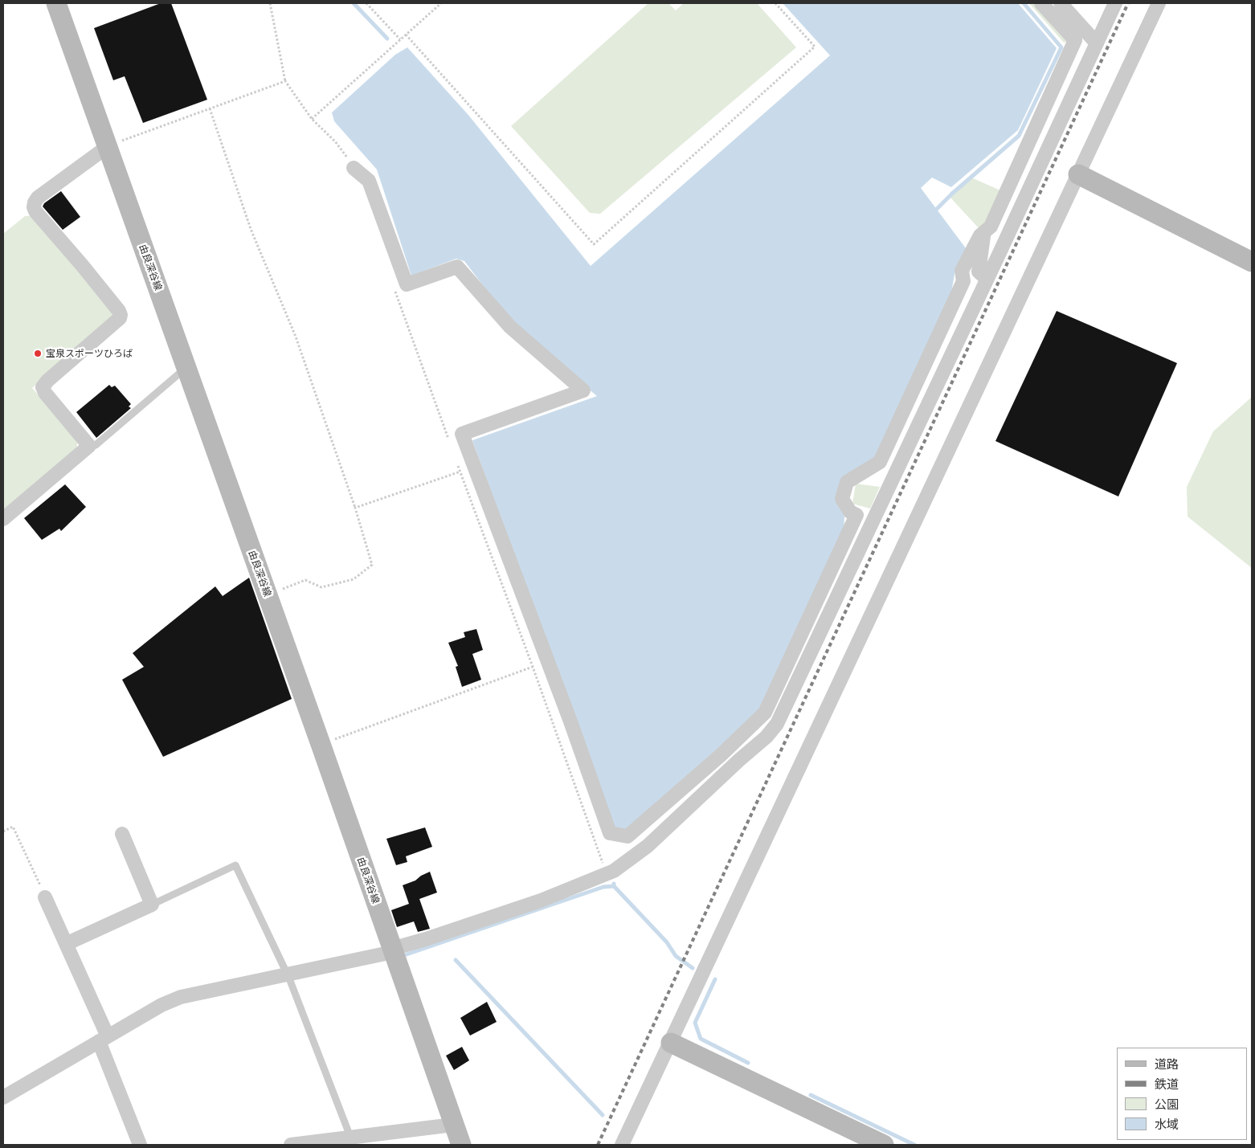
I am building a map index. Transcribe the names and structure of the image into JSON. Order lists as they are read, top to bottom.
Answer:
{
  "streets": {
    "main road": ["由良深谷線"]
  },
  "places": ["宝泉スポーツひろば"],
  "legend": [
    "道路",
    "鉄道",
    "公園",
    "水域"
  ]
}
